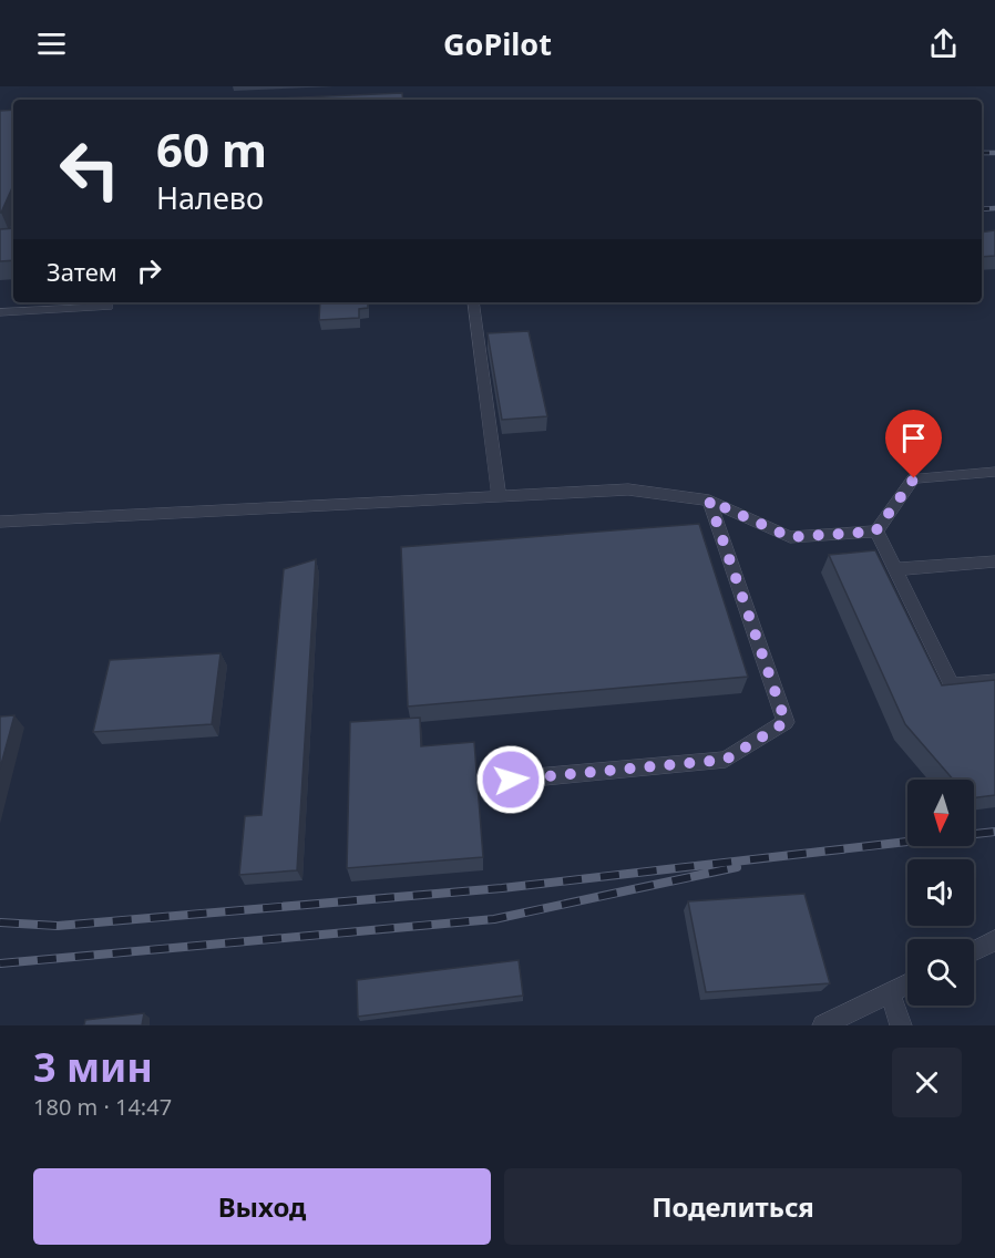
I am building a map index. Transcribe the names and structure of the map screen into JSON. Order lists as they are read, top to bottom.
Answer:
{
  "north": "bottom",
  "page": {
    "header": "GoPilot",
    "turn": ["60 m", "Налево"],
    "then": "Затем",
    "heading": ["3 мин", "180 m · 14:47"],
    "buttons": ["Выход", "Поделиться"]
  }
}
